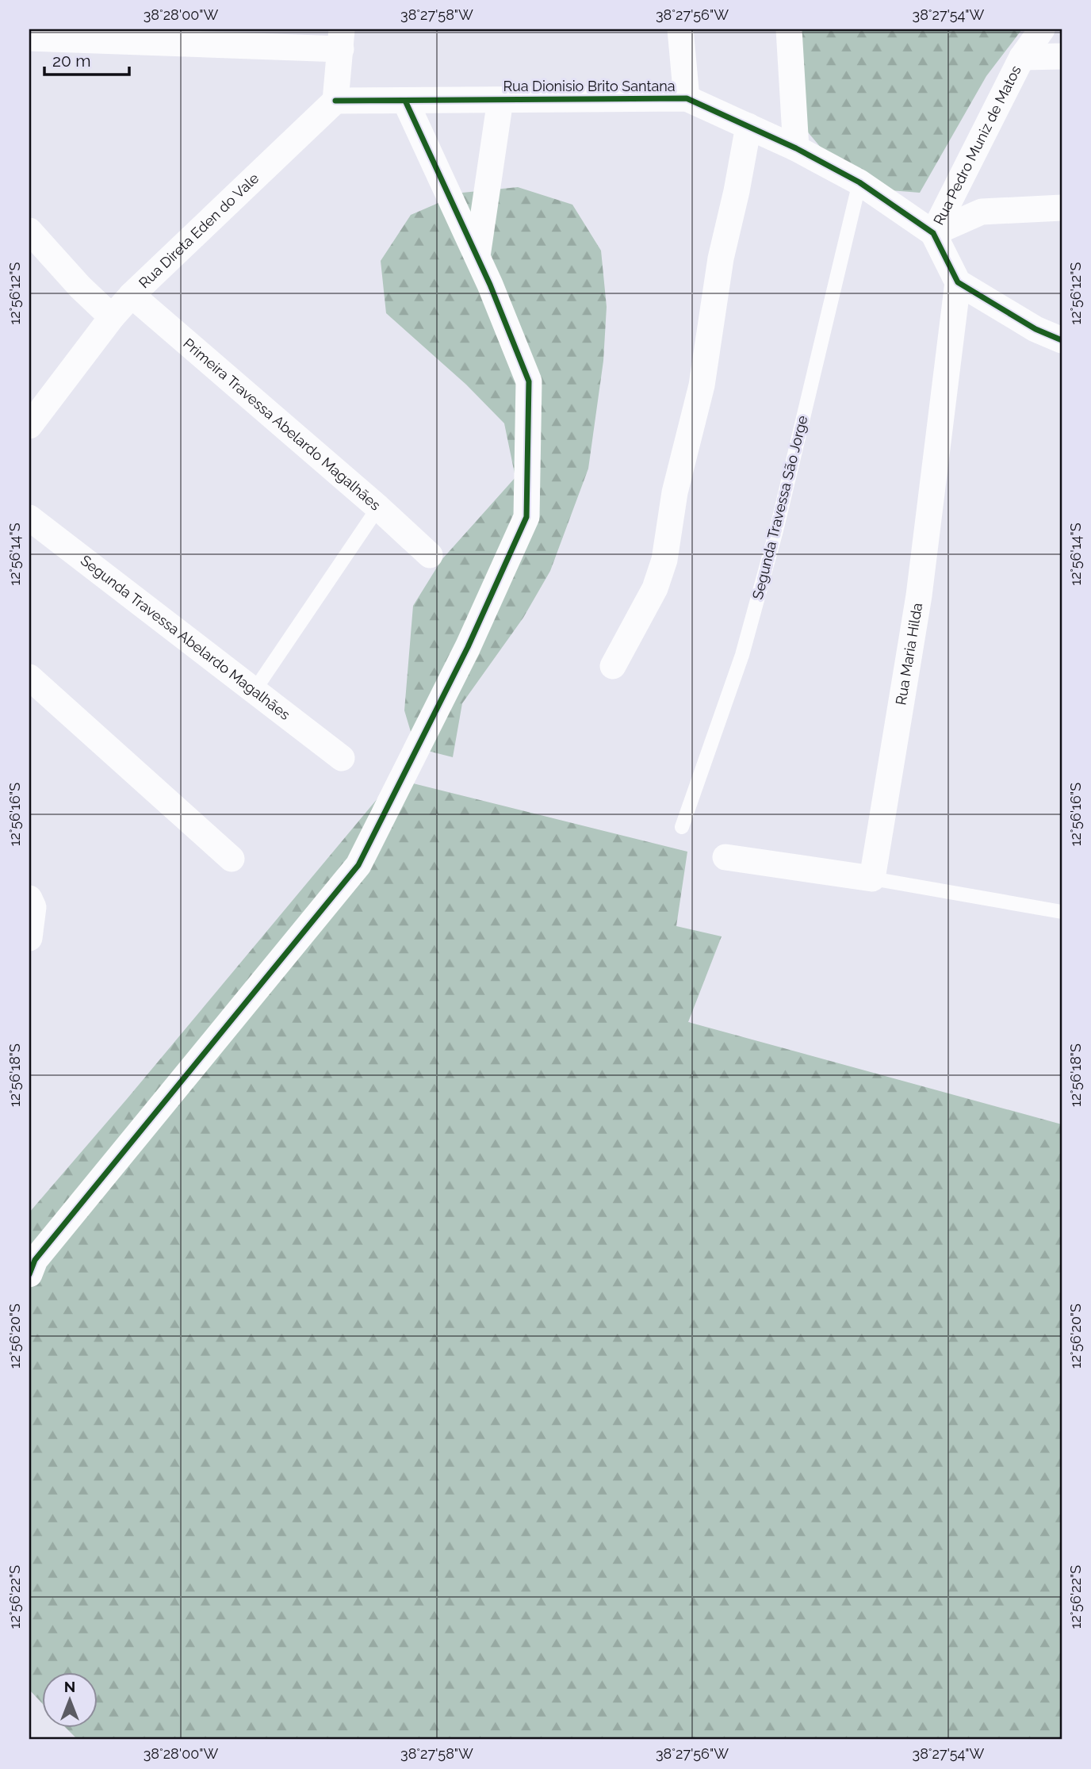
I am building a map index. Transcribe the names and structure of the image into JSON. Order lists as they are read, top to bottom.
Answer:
{
  "streets": {
    "street": [
      "Rua Dionisio Brito Santana",
      "Rua Pedro Muniz de Matos",
      "Rua Direta Eden do Vale",
      "Primeira Travessa Abelardo Magalhães",
      "Segunda Travessa Abelardo Magalhães",
      "Rua Maria Hilda"
    ],
    "lane": ["Segunda Travessa São Jorge"]
  },
  "crossings": [
    ["Rua Dionisio Brito Santana", "Rua Pedro Muniz de Matos"],
    ["Rua Dionisio Brito Santana", "Rua Direta Eden do Vale"],
    ["Rua Dionisio Brito Santana", "Segunda Travessa São Jorge"],
    ["Rua Dionisio Brito Santana", "Rua Maria Hilda"],
    ["Rua Direta Eden do Vale", "Primeira Travessa Abelardo Magalhães"]
  ],
  "scale_bar": "20 m",
  "north": "top",
  "coordinates": [
    "38°28'00\"W",
    "38°27'58\"W",
    "38°27'56\"W",
    "38°27'54\"W",
    "12°56'12\"S",
    "12°56'14\"S",
    "12°56'16\"S",
    "12°56'18\"S",
    "12°56'20\"S",
    "12°56'22\"S"
  ]
}
